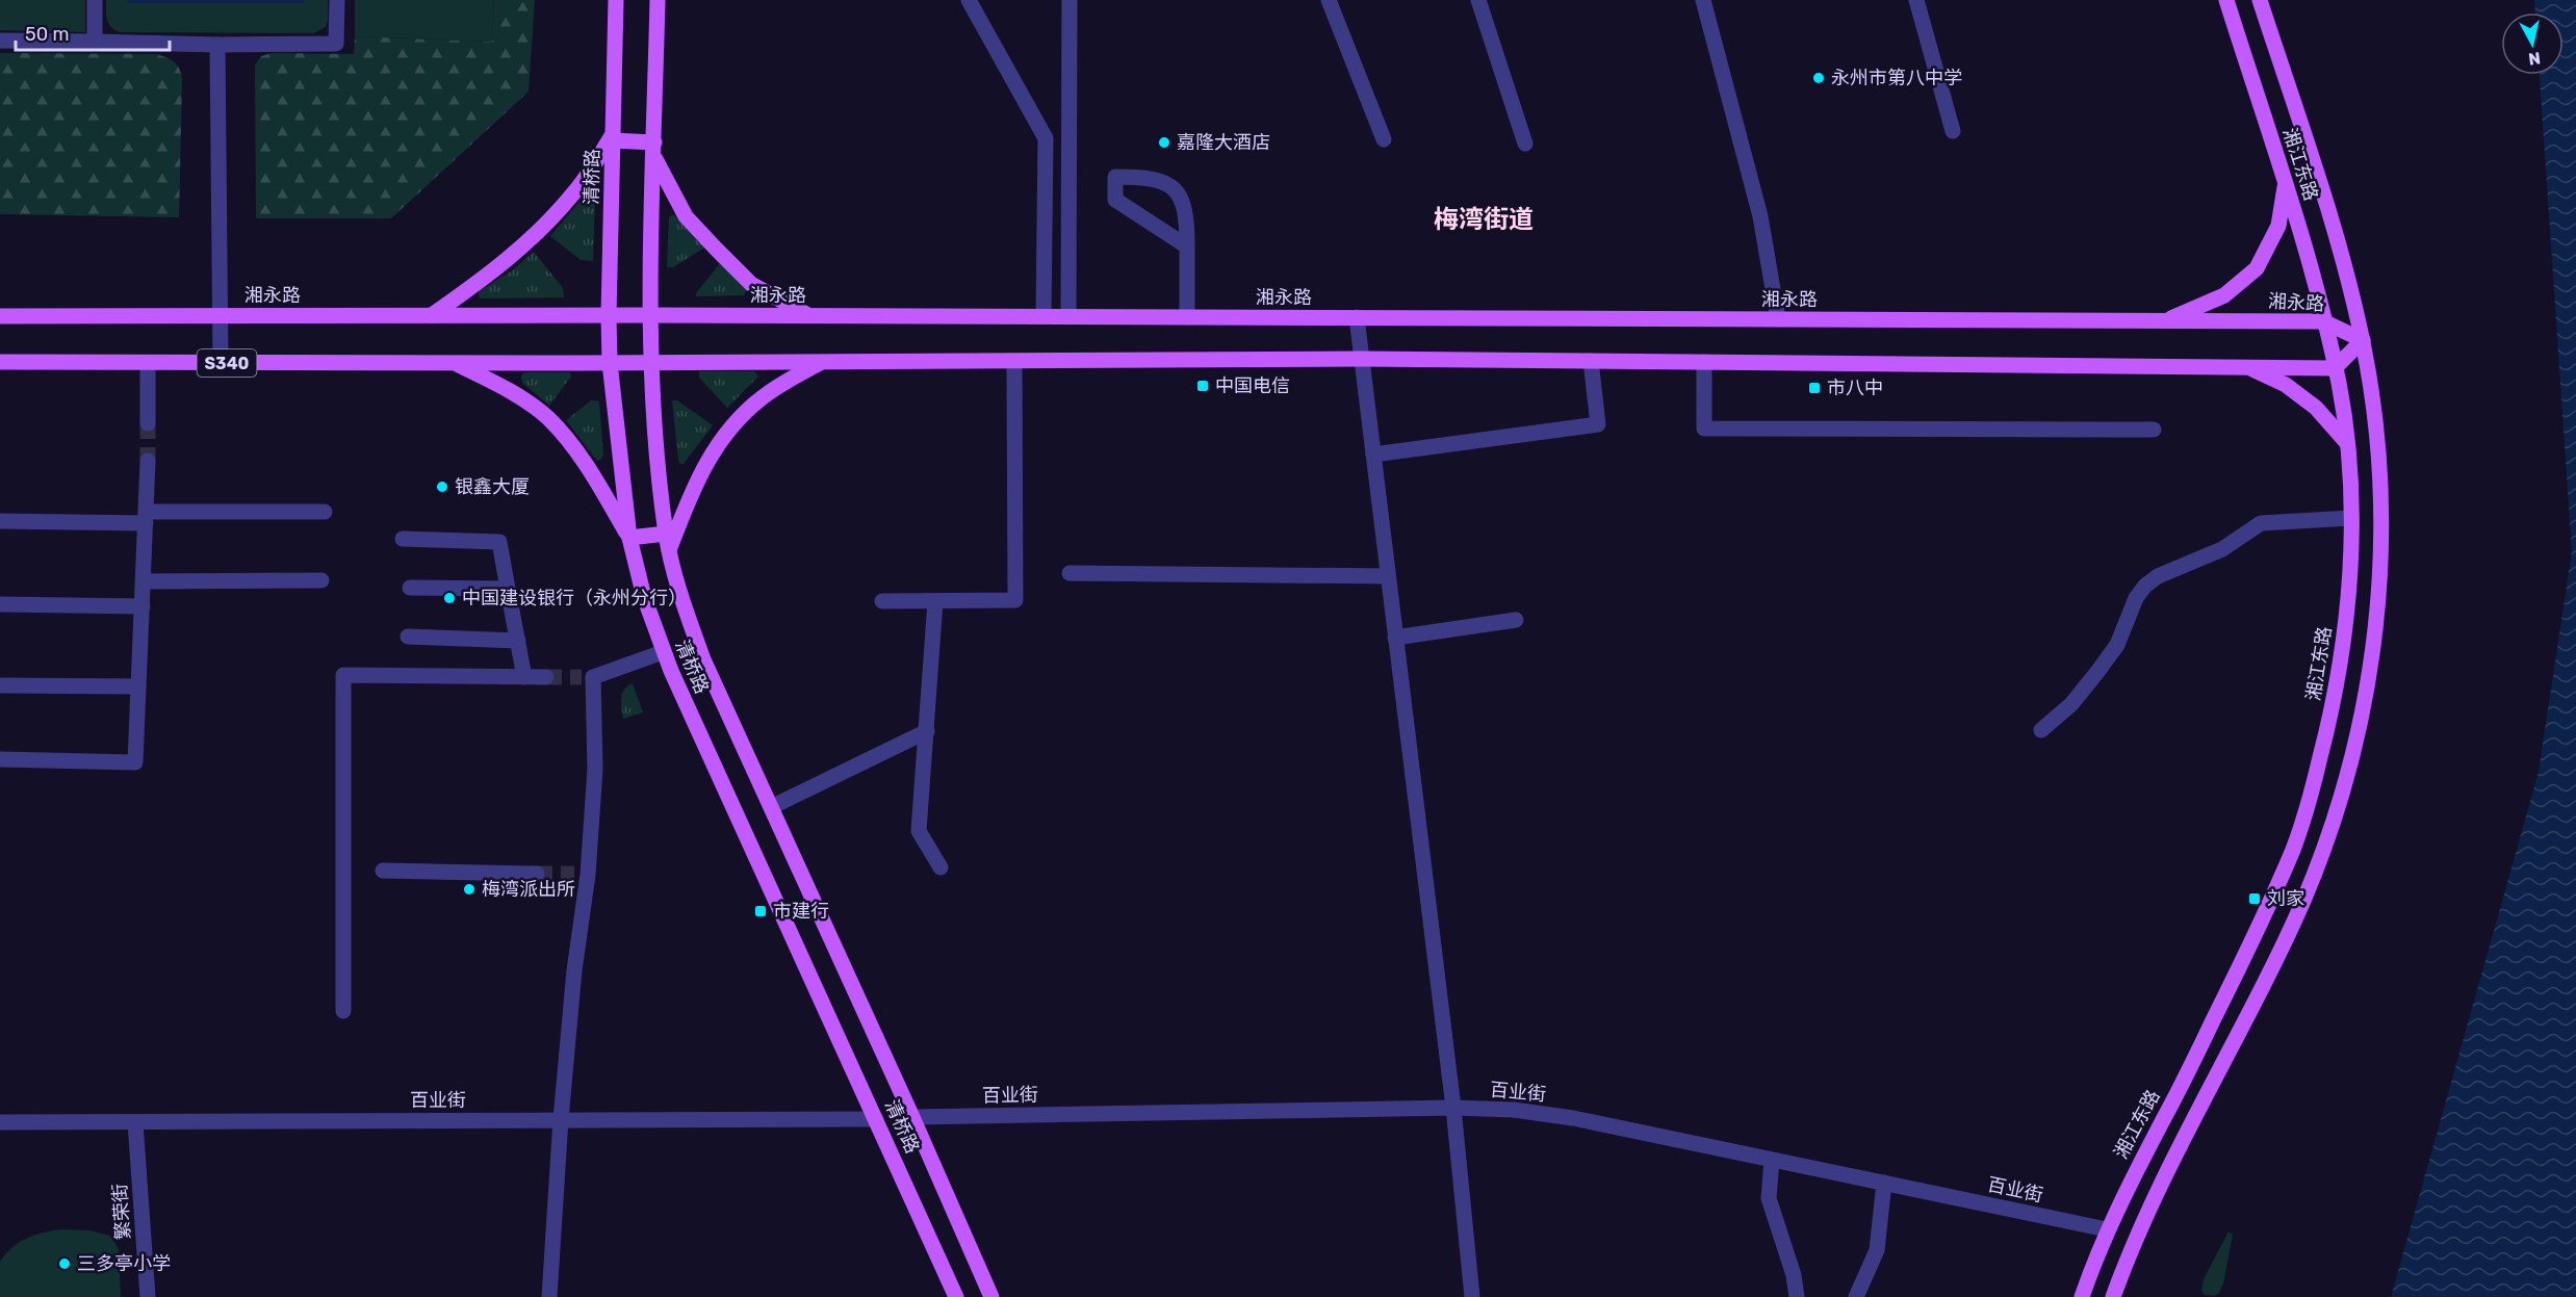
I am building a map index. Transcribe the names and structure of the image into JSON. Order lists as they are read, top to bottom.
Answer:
{
  "streets": {
    "main road": [
      "湘江东路",
      "清桥路",
      "湘永路",
      "S340"
    ],
    "street": ["百业街", "繁荣街"]
  },
  "crossings": [
    ["湘江东路", "湘永路"],
    ["湘江东路", "百业街"],
    ["清桥路", "湘永路"],
    ["清桥路", "S340"],
    ["清桥路", "百业街"],
    ["百业街", "繁荣街"]
  ],
  "districts": ["梅湾街道"],
  "places": {
    "other": [
      "永州市第八中学",
      "嘉隆大酒店",
      "银鑫大厦",
      "中国建设银行（永州分行）",
      "梅湾派出所",
      "三多亭小学"
    ],
    "transit": [
      "中国电信",
      "市八中",
      "刘家",
      "市建行"
    ]
  },
  "scale_bar": "50 m",
  "north": "bottom"
}
